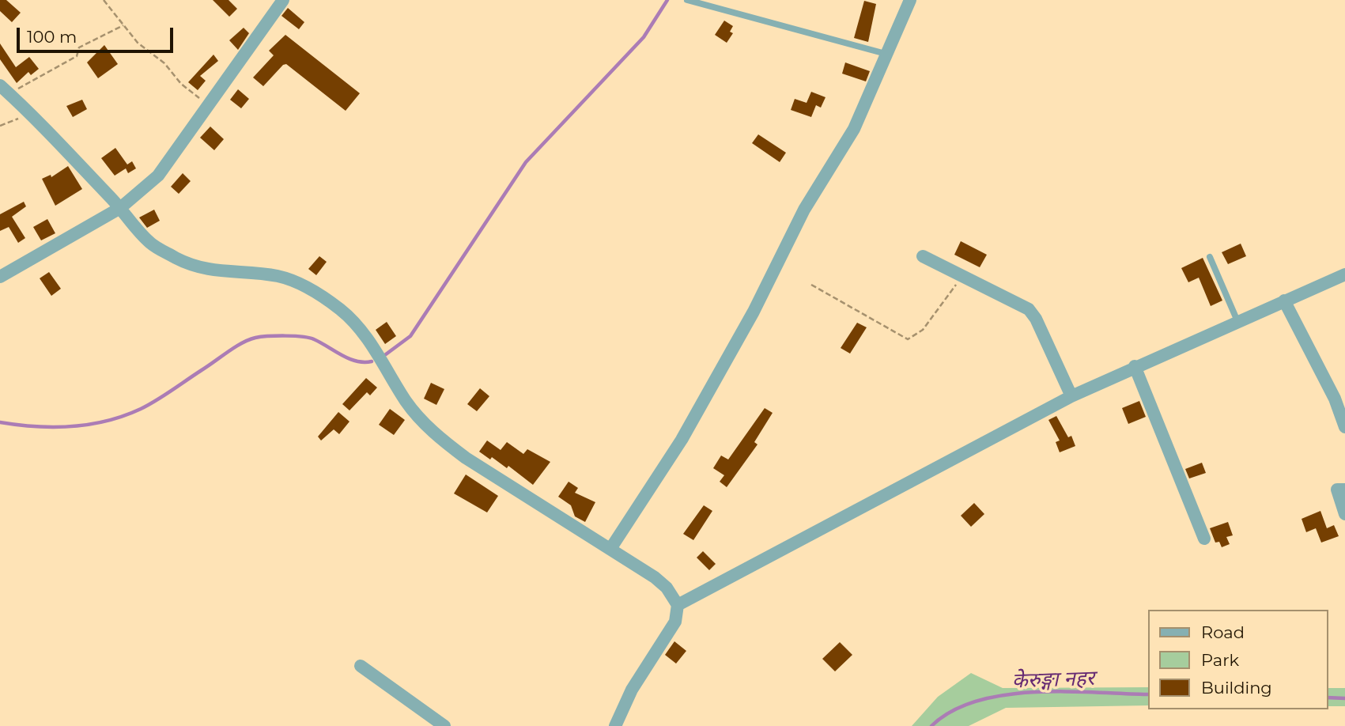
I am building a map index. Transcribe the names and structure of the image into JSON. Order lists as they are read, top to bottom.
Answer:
{
  "water": ["केेरुङ्गा नहर"],
  "legend": ["Road", "Park", "Building"],
  "scale_bar": "100 m"
}
